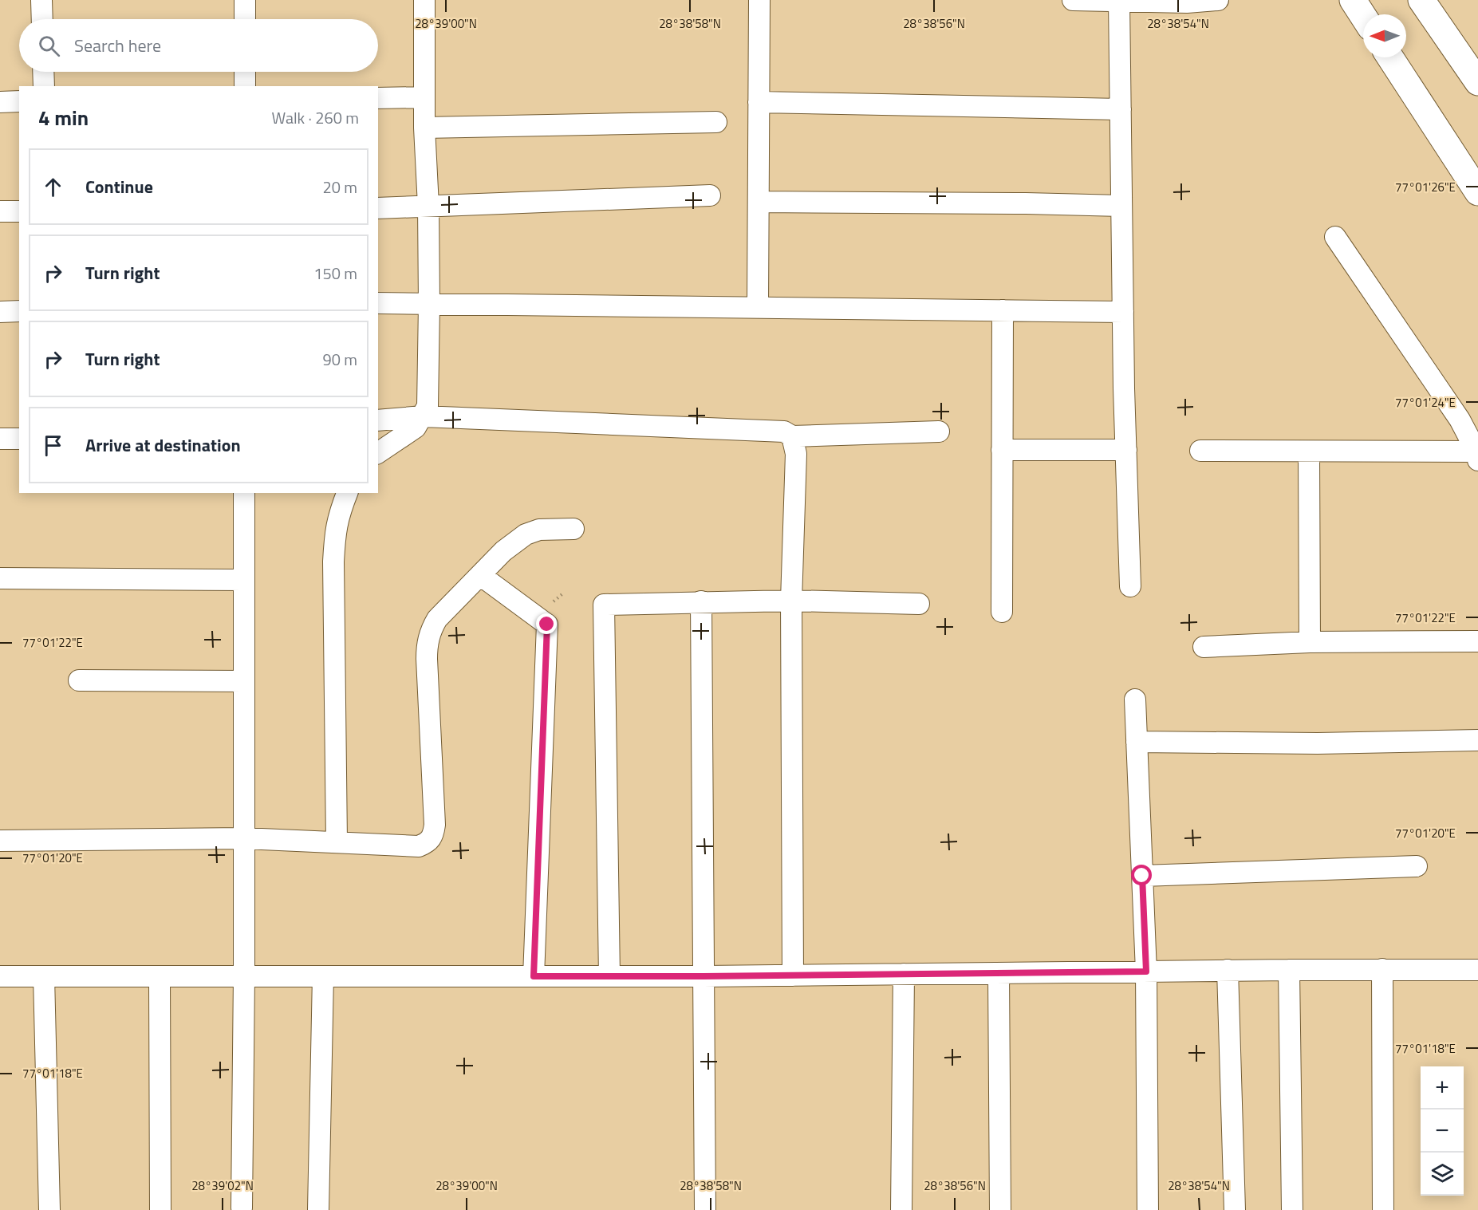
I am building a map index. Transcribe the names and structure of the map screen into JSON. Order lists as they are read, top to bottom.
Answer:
{
  "north": "left",
  "page": {
    "search": "Search here",
    "heading": ["4 min", "Walk · 260 m"],
    "list": [
      ["Continue", "20 m"],
      ["Turn right", "150 m"],
      ["Turn right", "90 m"],
      "Arrive at destination"
    ],
    "map_buttons": ["+", "−"]
  },
  "coordinates": [
    "28°39'00\"N",
    "28°38'58\"N",
    "28°38'56\"N",
    "28°38'54\"N",
    "77°01'26\"E",
    "77°01'24\"E",
    "77°01'22\"E",
    "77°01'20\"E",
    "77°01'18\"E",
    "28°39'02\"N"
  ]
}
